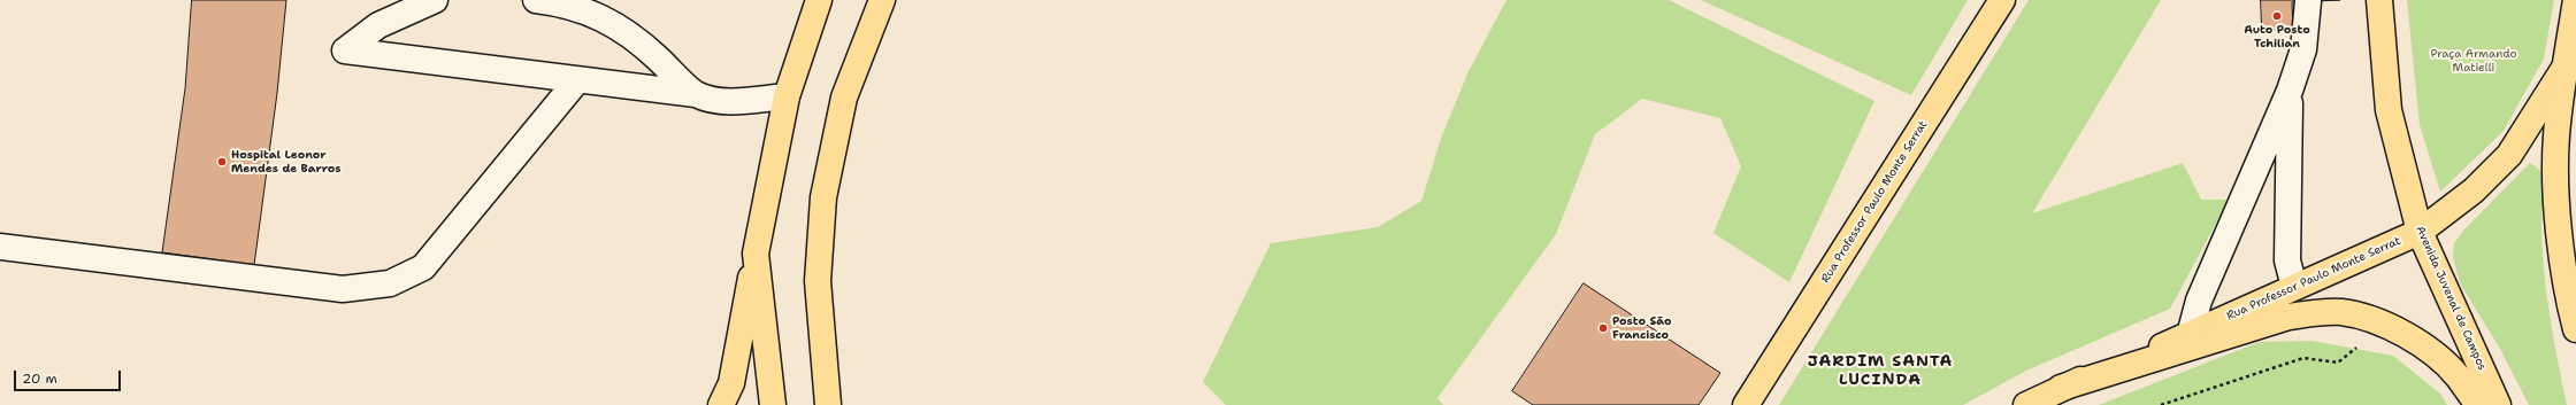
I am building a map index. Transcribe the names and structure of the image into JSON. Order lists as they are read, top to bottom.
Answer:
{
  "streets": {
    "main road": ["Rua Professor Paulo Monte Serrat", "Avenida Juvenal de Campos"]
  },
  "crossings": [
    ["Rua Professor Paulo Monte Serrat", "Avenida Juvenal de Campos"]
  ],
  "districts": ["JARDIM SANTA LUCINDA"],
  "parks": ["Praça Armando Matielli"],
  "places": ["Auto Posto Tchilian", "Hospital Leonor Mendes de Barros", "Posto São Francisco"],
  "scale_bar": "20 m"
}
